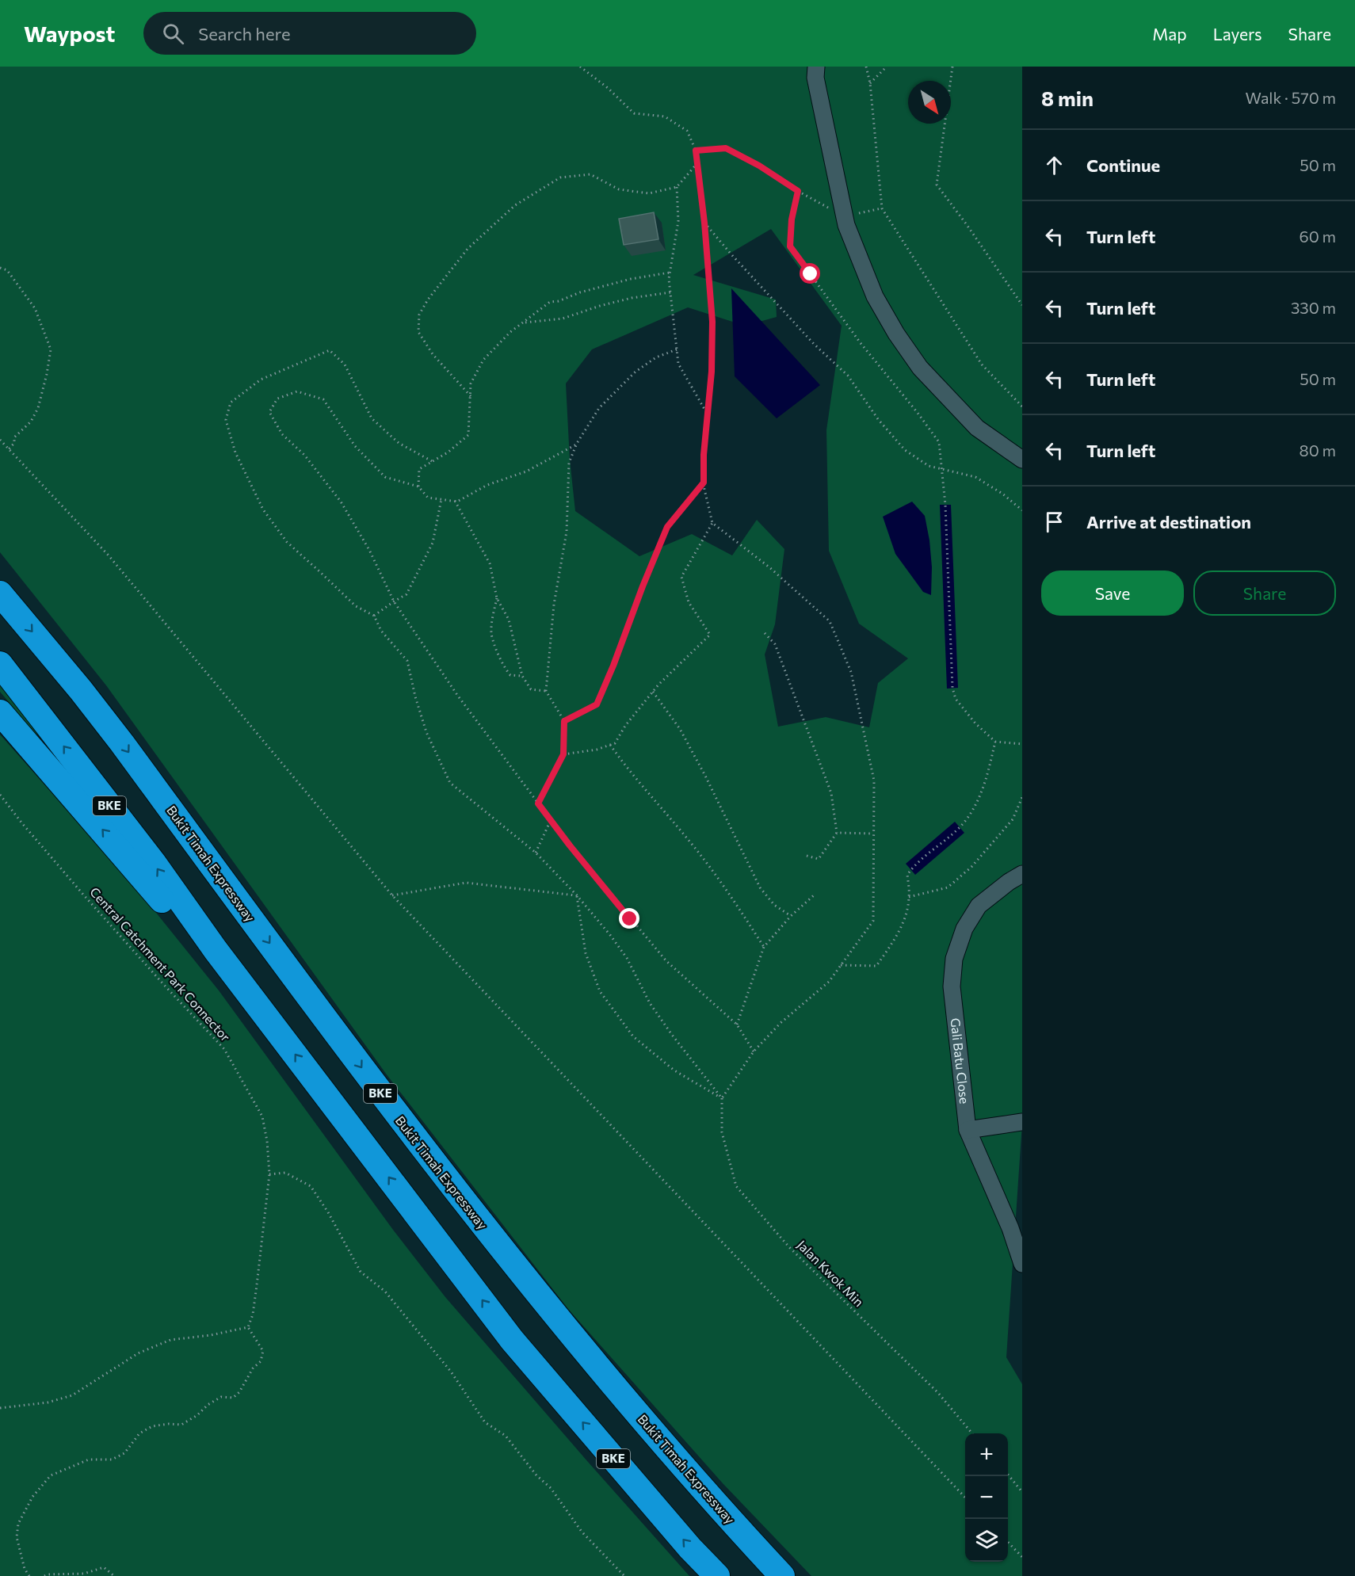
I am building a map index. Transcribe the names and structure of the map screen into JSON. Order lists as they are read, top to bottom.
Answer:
{
  "streets": {
    "highway": ["BKE", "Bukit Timah Expressway"],
    "street": ["Gali Batu Close"],
    "path": ["Central Catchment Park Connector", "Jalan Kwok Min"]
  },
  "north": "bottom right",
  "page": {
    "header": "Waypost",
    "search": "Search here",
    "nav": ["Map", "Layers", "Share"],
    "heading": ["8 min", "Walk · 570 m"],
    "list": [
      ["Continue", "50 m"],
      ["Turn left", "60 m"],
      ["Turn left", "330 m"],
      ["Turn left", "50 m"],
      ["Turn left", "80 m"],
      "Arrive at destination"
    ],
    "buttons": ["Save", "Share"],
    "map_buttons": ["+", "−"]
  }
}
